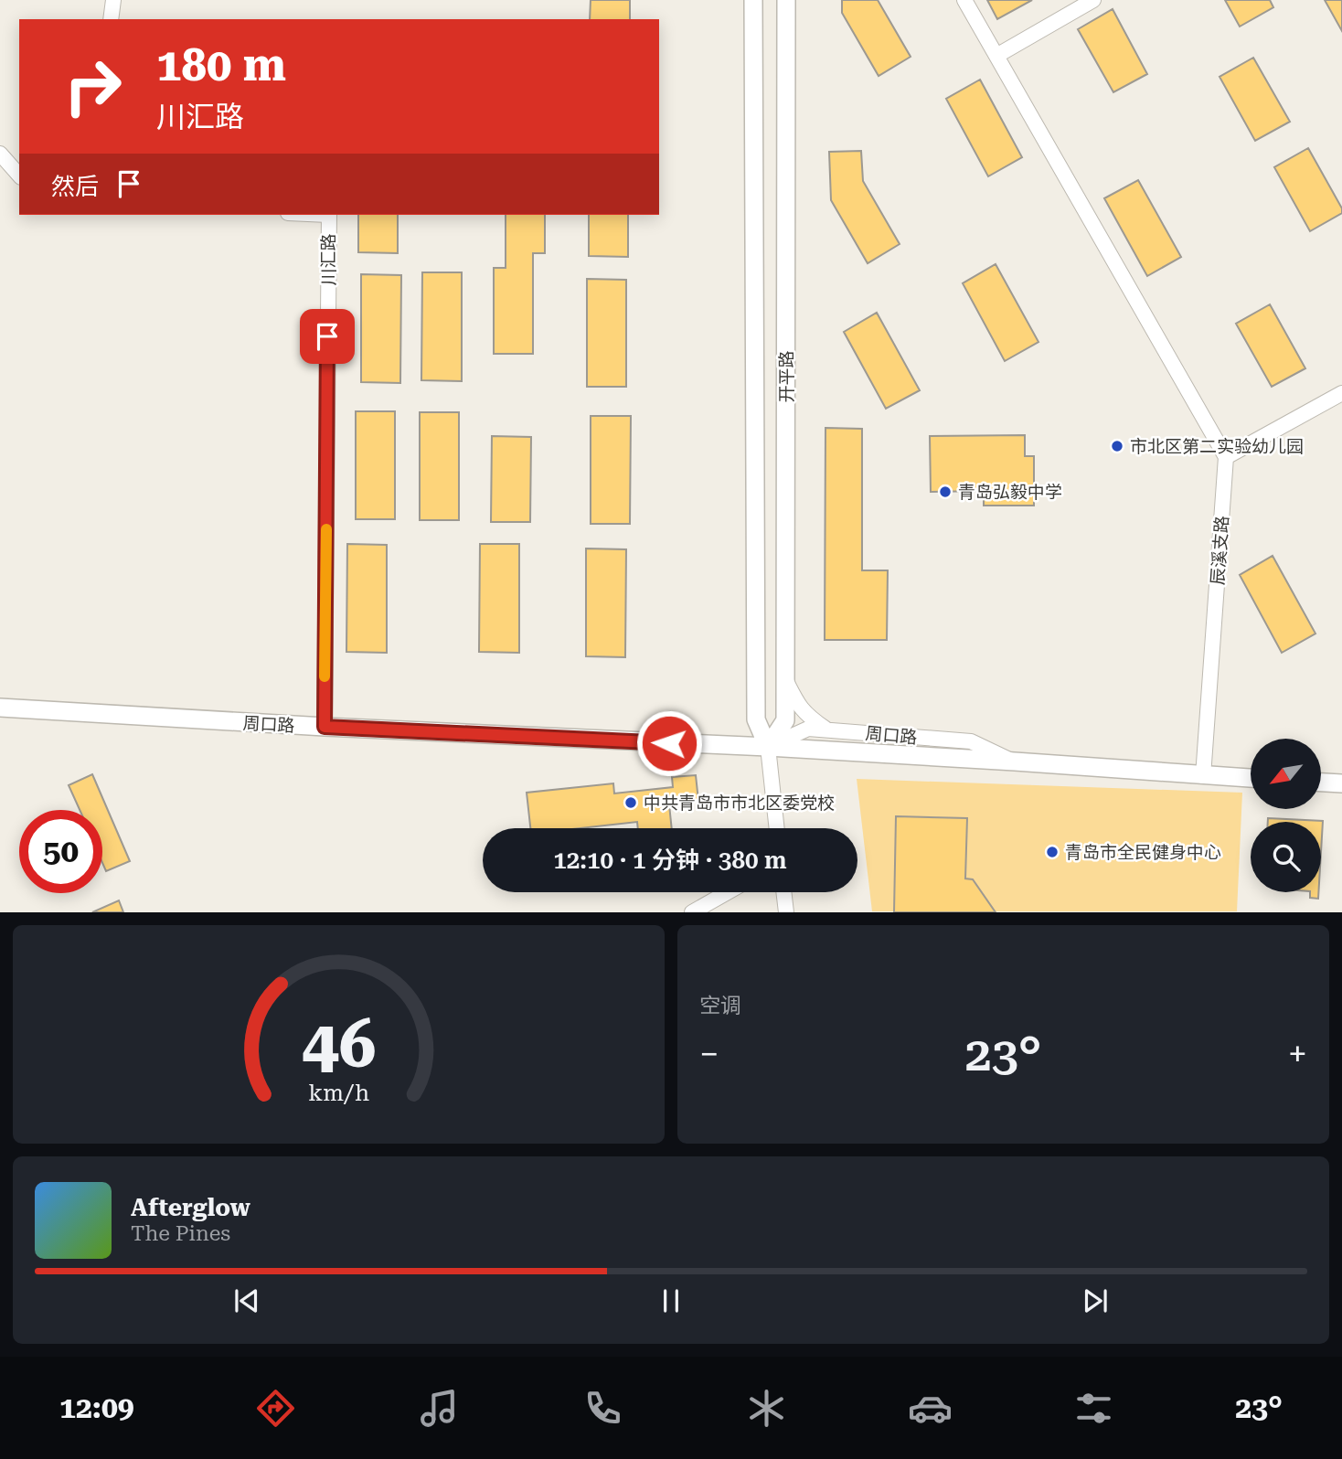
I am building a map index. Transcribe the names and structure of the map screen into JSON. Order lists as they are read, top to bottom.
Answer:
{
  "streets": {
    "main road": ["开平路", "周口路"],
    "street": ["川汇路", "辰溪支路"]
  },
  "crossings": [
    ["川汇路", "周口路"],
    ["开平路", "周口路"],
    ["辰溪支路", "周口路"]
  ],
  "places": [
    "市北区第二实验幼儿园",
    "青岛弘毅中学",
    "中共青岛市市北区委党校",
    "青岛市全民健身中心"
  ],
  "north": "bottom left",
  "page": {
    "turn": ["180 m", "川汇路"],
    "then": "然后",
    "limit": "50",
    "trip": "12:10 · 1 分钟 · 380 m",
    "tile": "空调",
    "heat": ["−", "23°", "+"],
    "song": ["Afterglow", "The Pines"],
    "tabs": ["12:09", "23°"],
    "gauge": ["46", "km/h"]
  }
}
